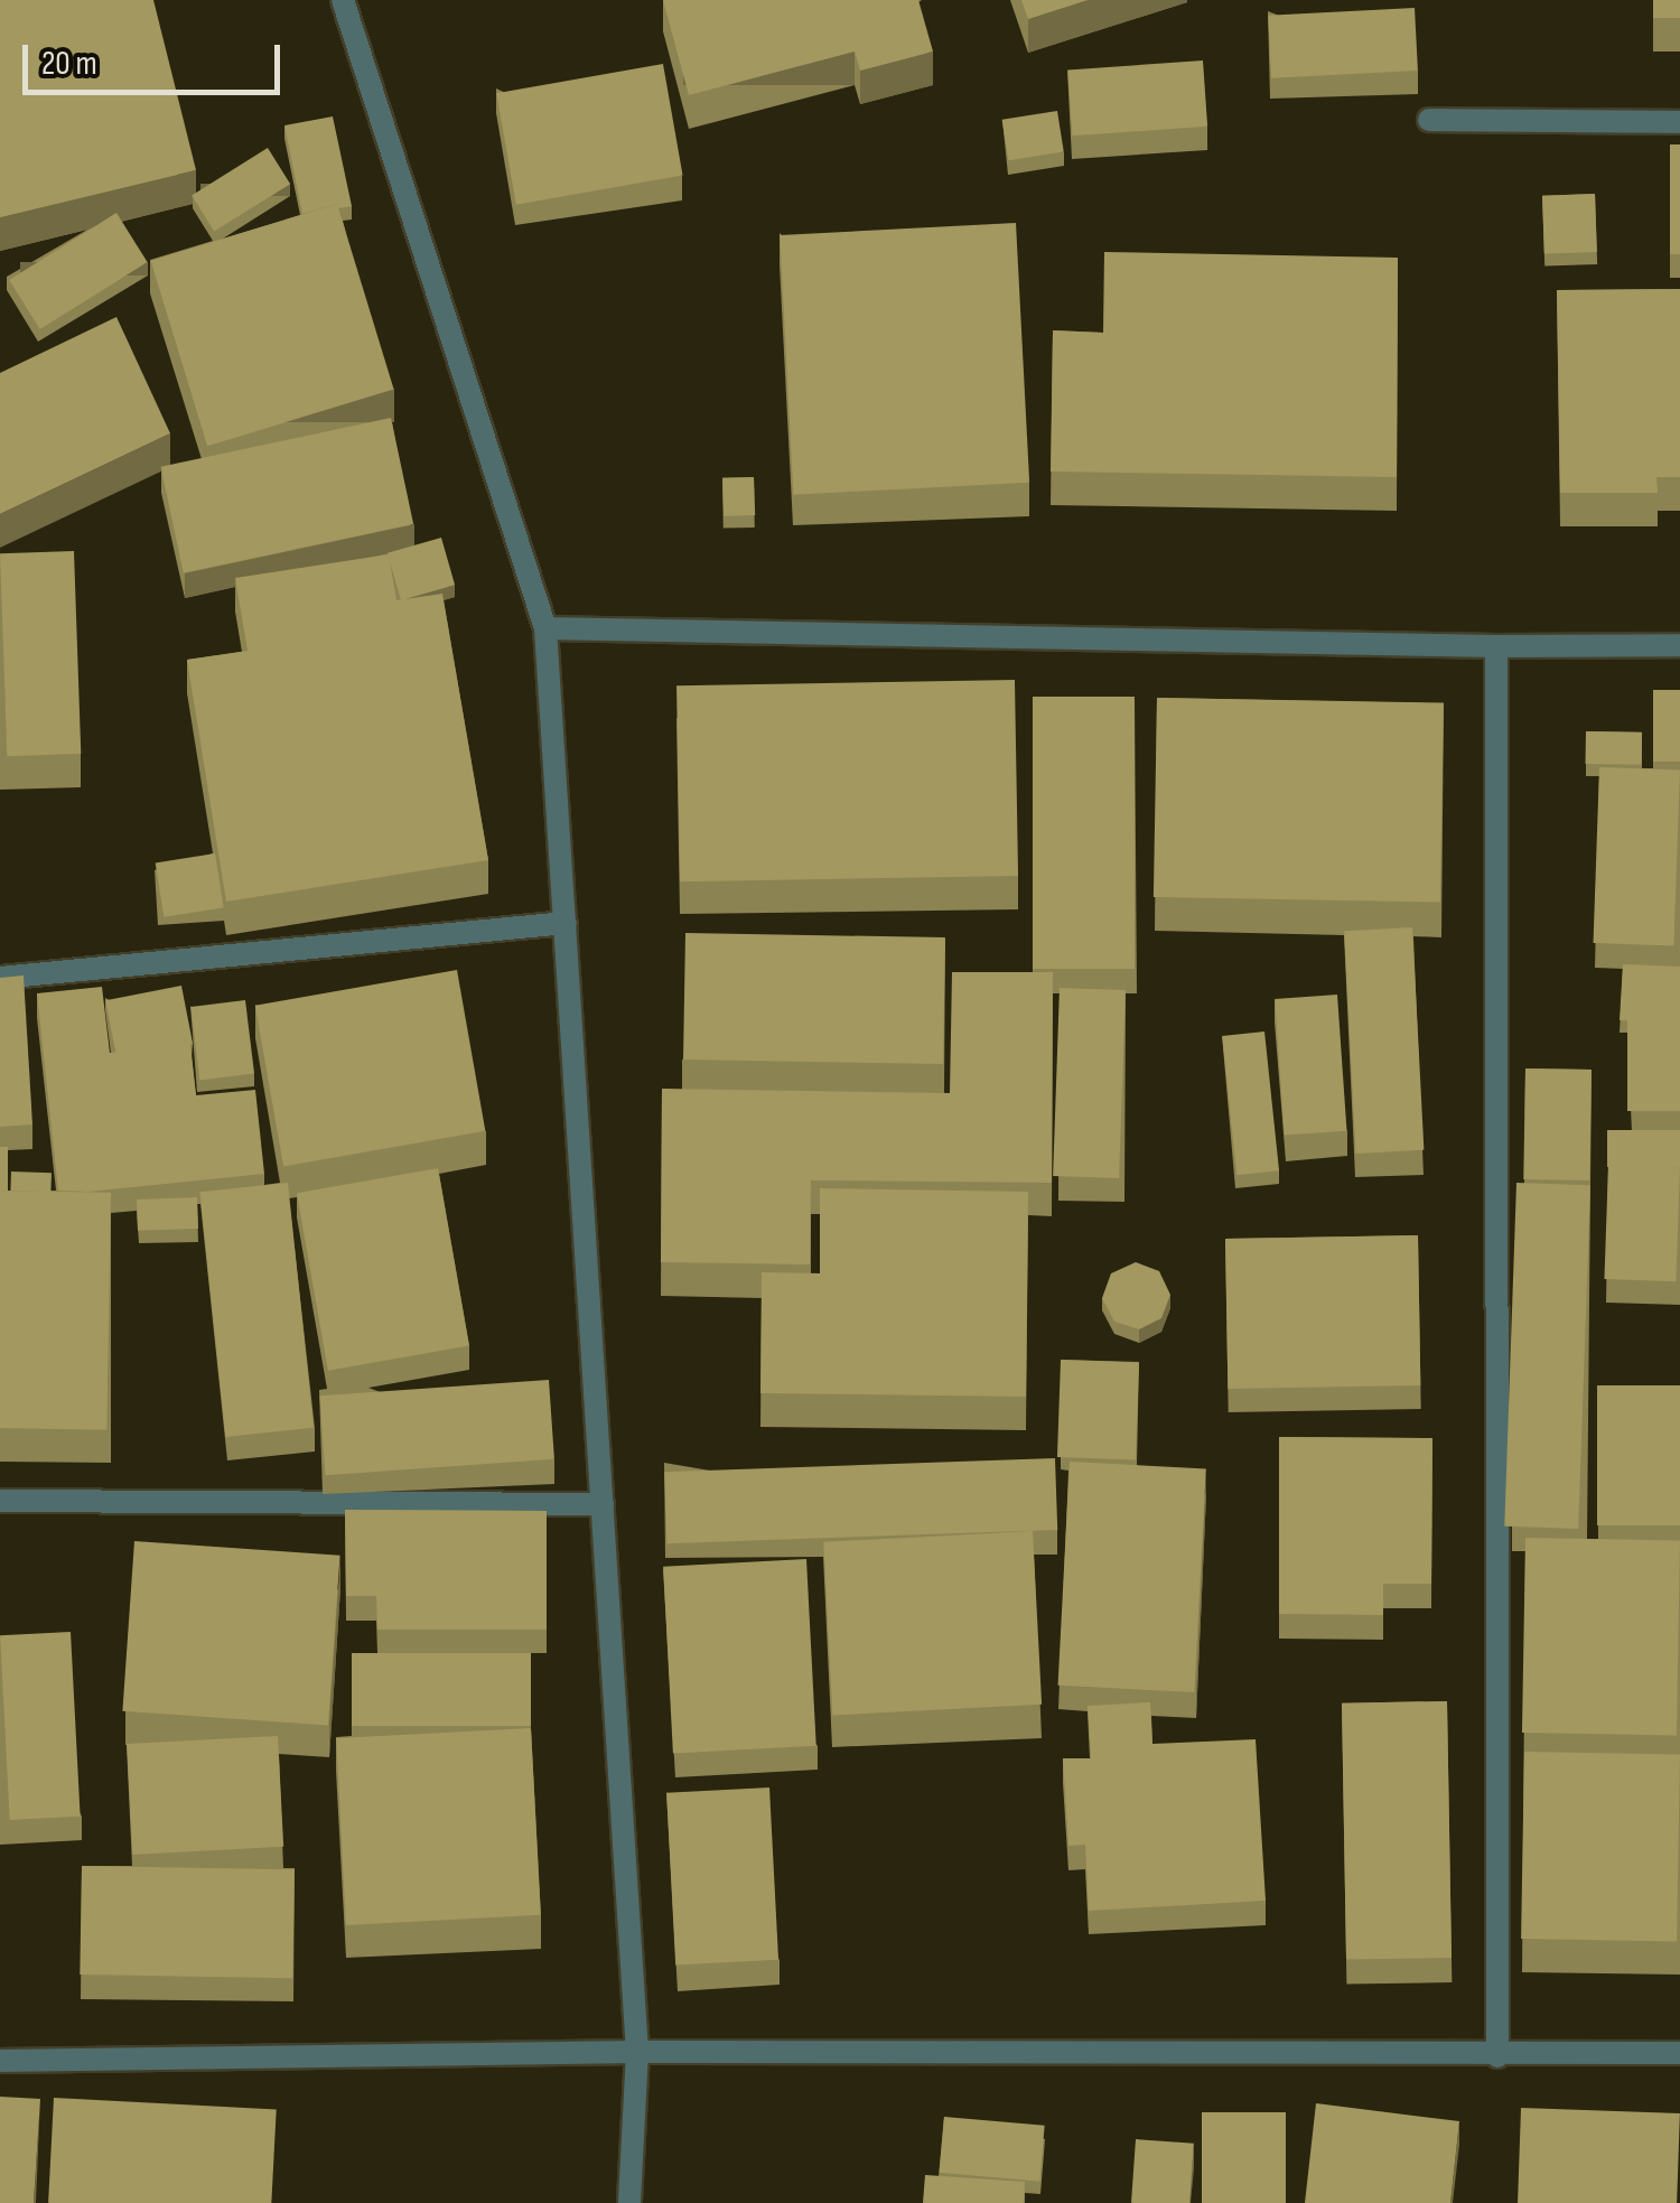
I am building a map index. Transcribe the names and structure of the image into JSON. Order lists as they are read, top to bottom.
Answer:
{
  "scale_bar": "20 m"
}
